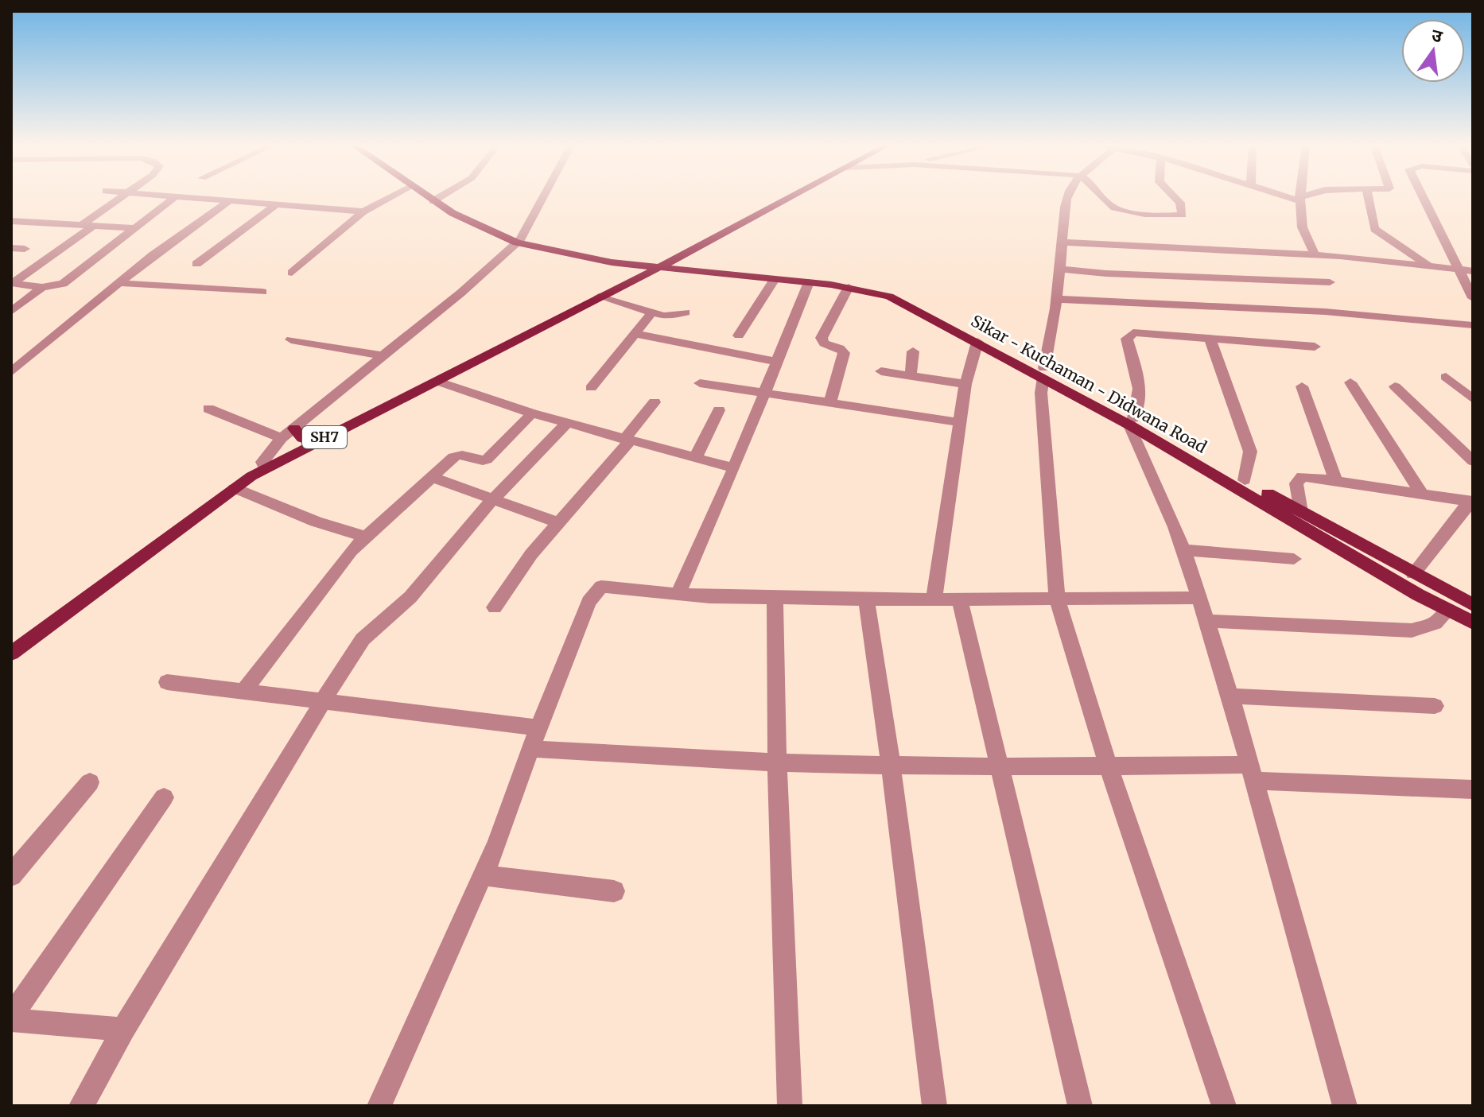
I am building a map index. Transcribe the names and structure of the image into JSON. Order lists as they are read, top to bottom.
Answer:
{
  "streets": {
    "main road": ["Sikar - Kuchaman - Didwana Road", "SH7"]
  },
  "crossings": [
    ["Sikar - Kuchaman - Didwana Road", "SH7"]
  ],
  "north": "top"
}
